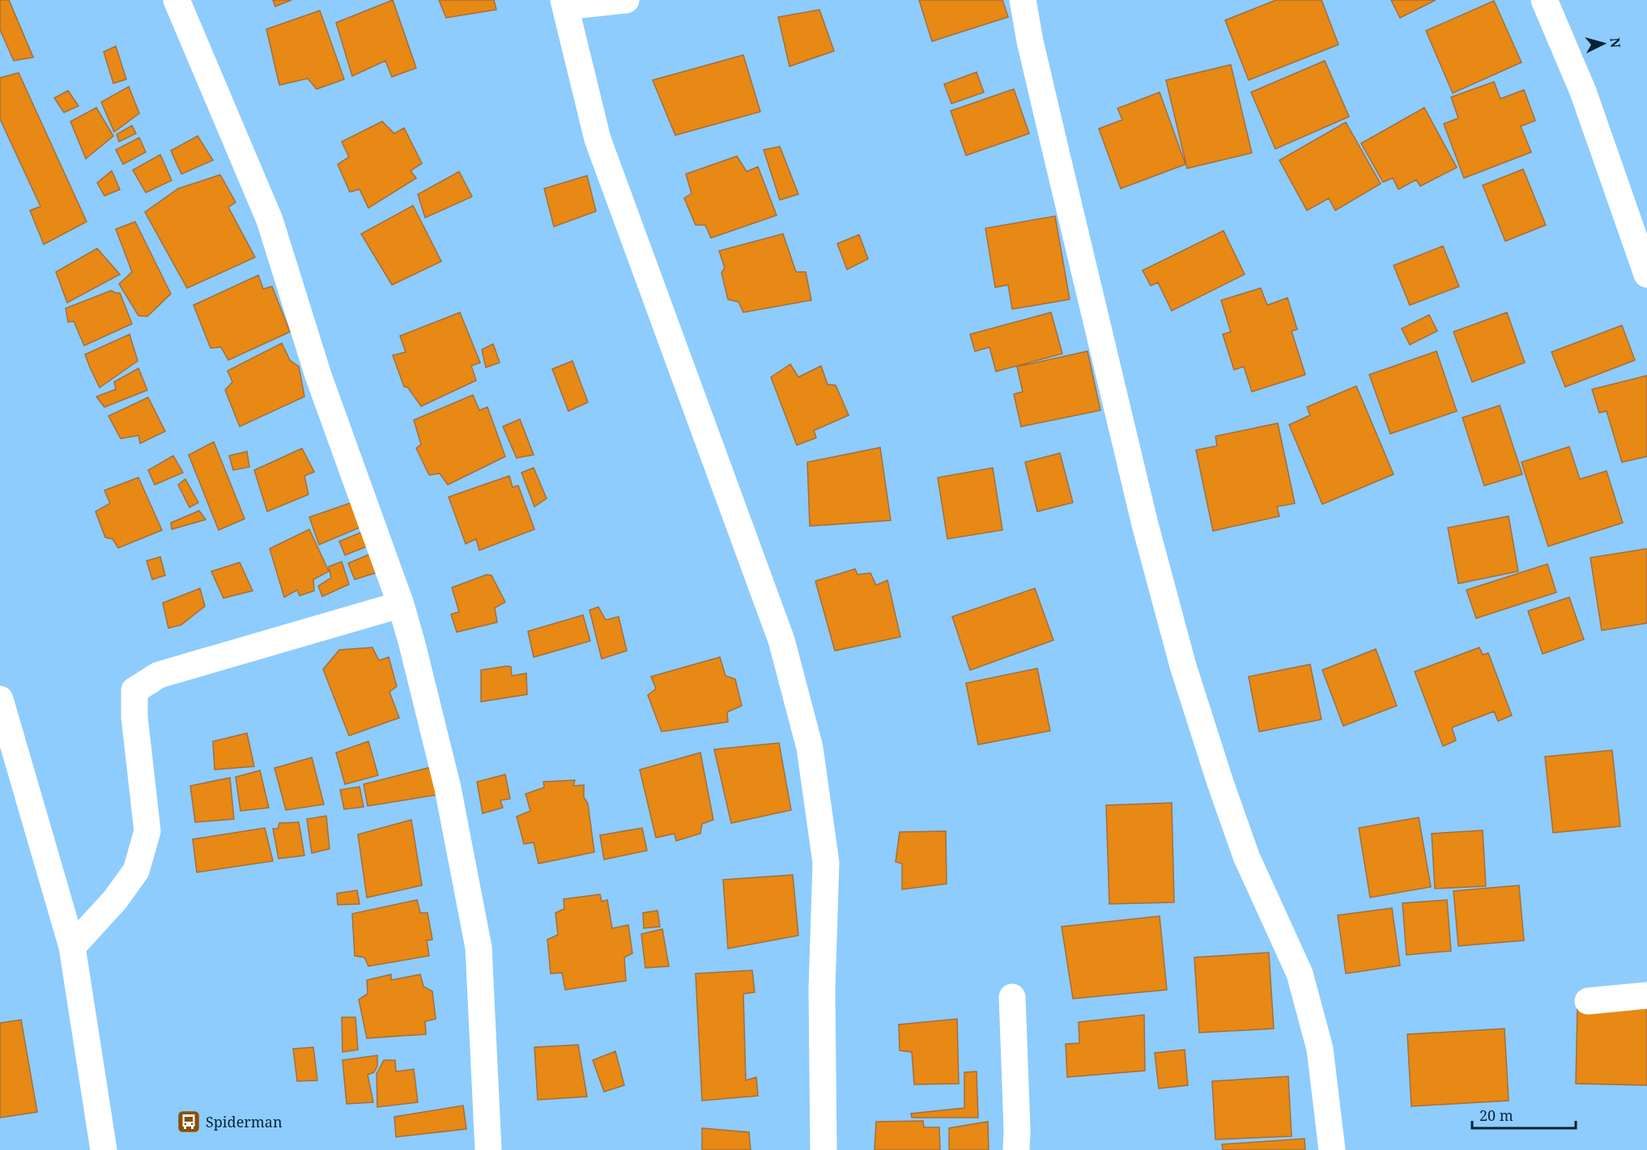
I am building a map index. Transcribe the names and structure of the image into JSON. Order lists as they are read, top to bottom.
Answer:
{
  "places": {
    "bus stop": ["Spiderman"]
  },
  "scale_bar": "20 m",
  "north": "right"
}
